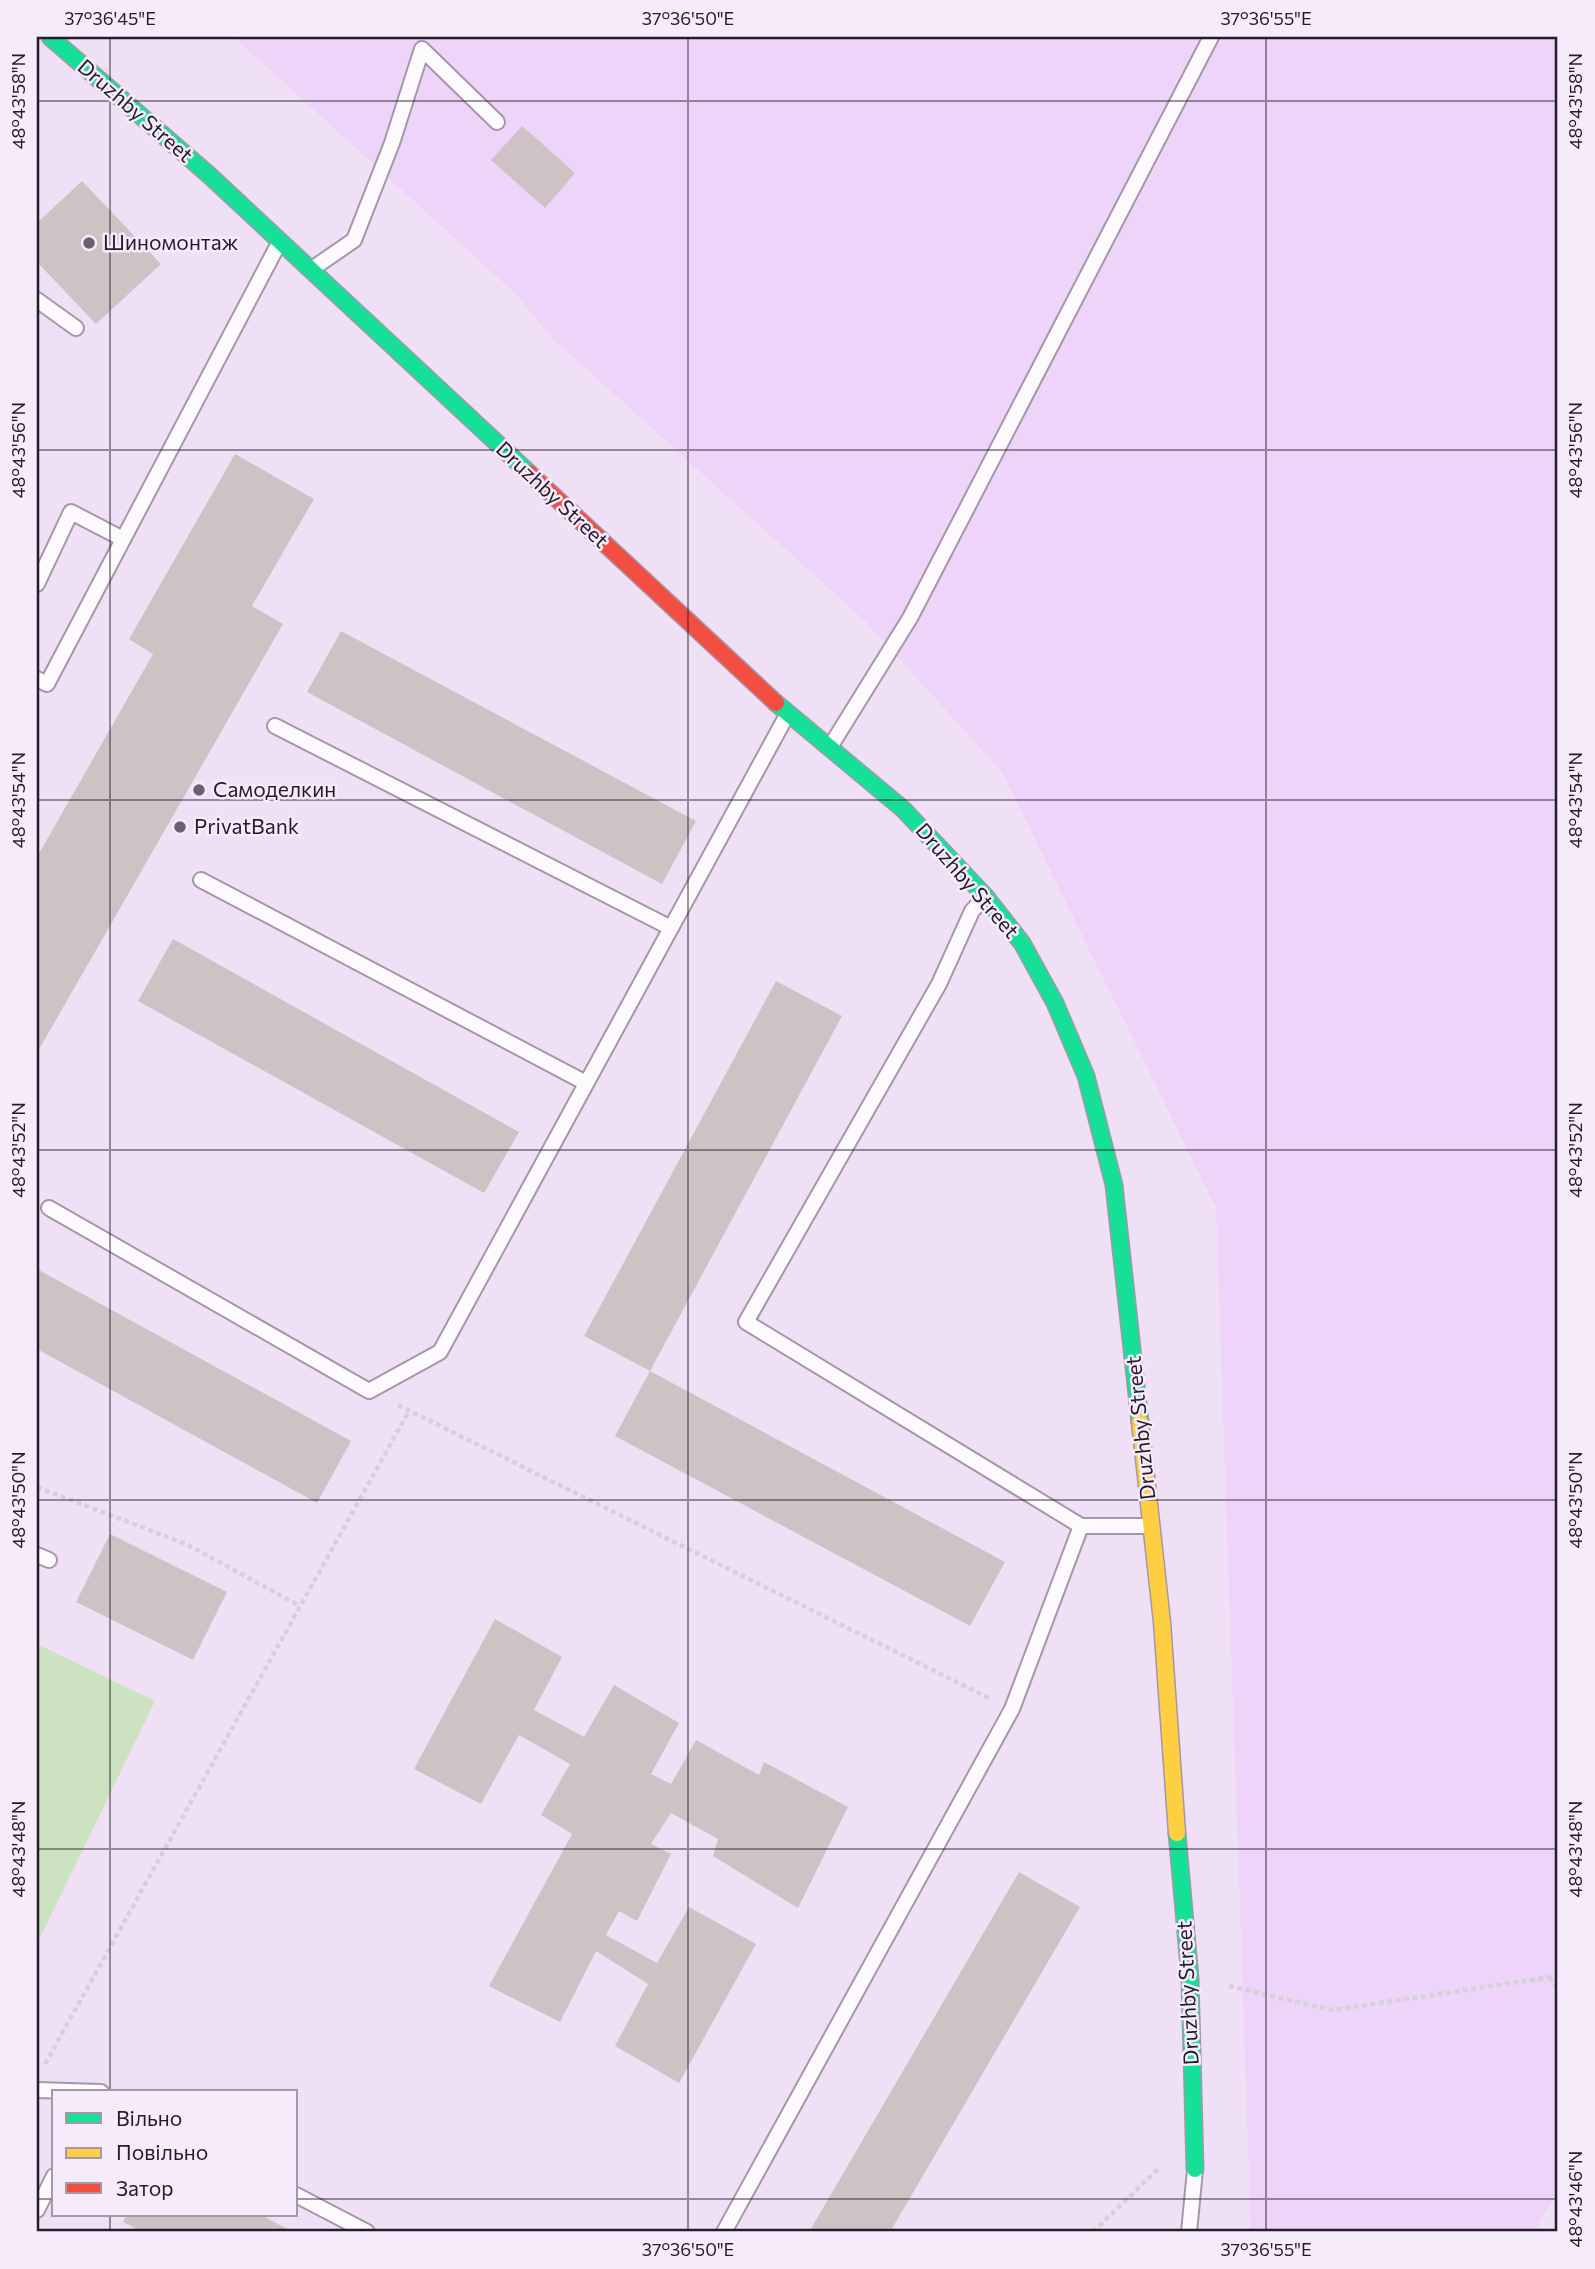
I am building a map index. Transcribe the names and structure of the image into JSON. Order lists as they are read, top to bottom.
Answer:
{
  "streets": {
    "street": ["Druzhby Street"]
  },
  "places": ["Шиномонтаж", "Самоделкин", "PrivatBank"],
  "legend": ["Вільно", "Повільно", "Затор"],
  "coordinates": [
    "37°36'45\"E",
    "37°36'50\"E",
    "37°36'55\"E",
    "48°43'58\"N",
    "48°43'56\"N",
    "48°43'54\"N",
    "48°43'52\"N",
    "48°43'50\"N",
    "48°43'48\"N",
    "48°43'46\"N"
  ]
}
